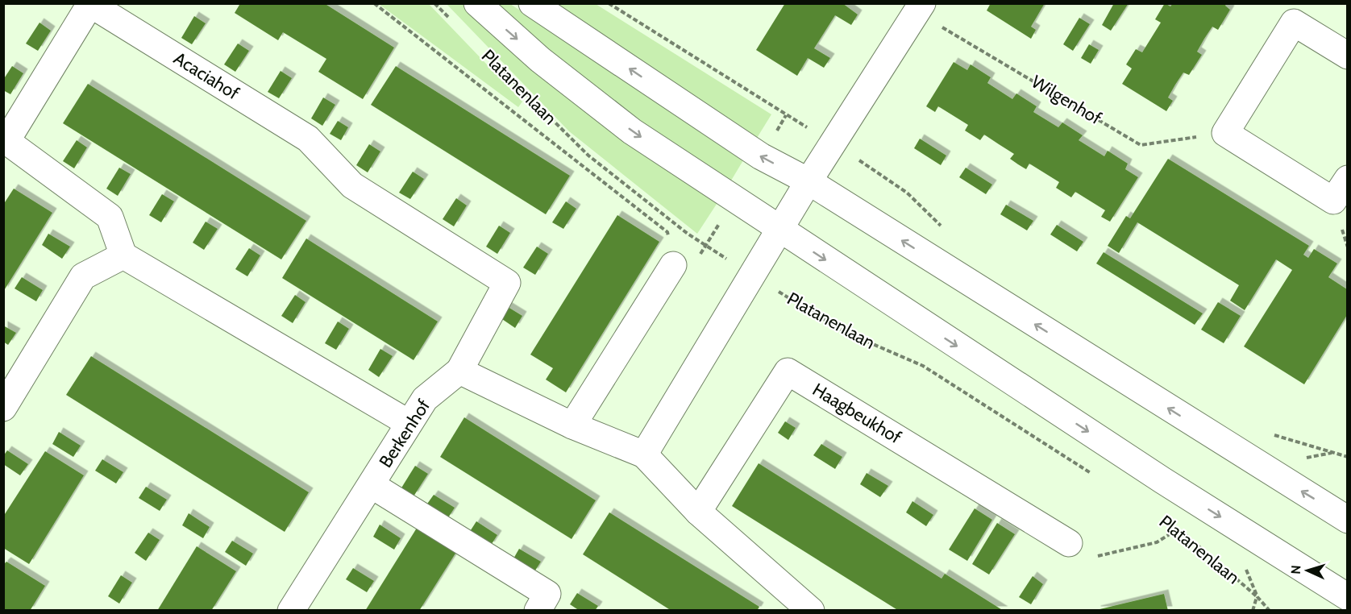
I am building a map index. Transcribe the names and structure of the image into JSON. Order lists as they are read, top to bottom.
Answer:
{
  "streets": {
    "street": [
      "Acaciahof",
      "Platanenlaan",
      "Haagbeukhof",
      "Berkenhof"
    ],
    "path": ["Wilgenhof"]
  },
  "crossings": [
    ["Acaciahof", "Berkenhof"]
  ],
  "north": "left"
}
